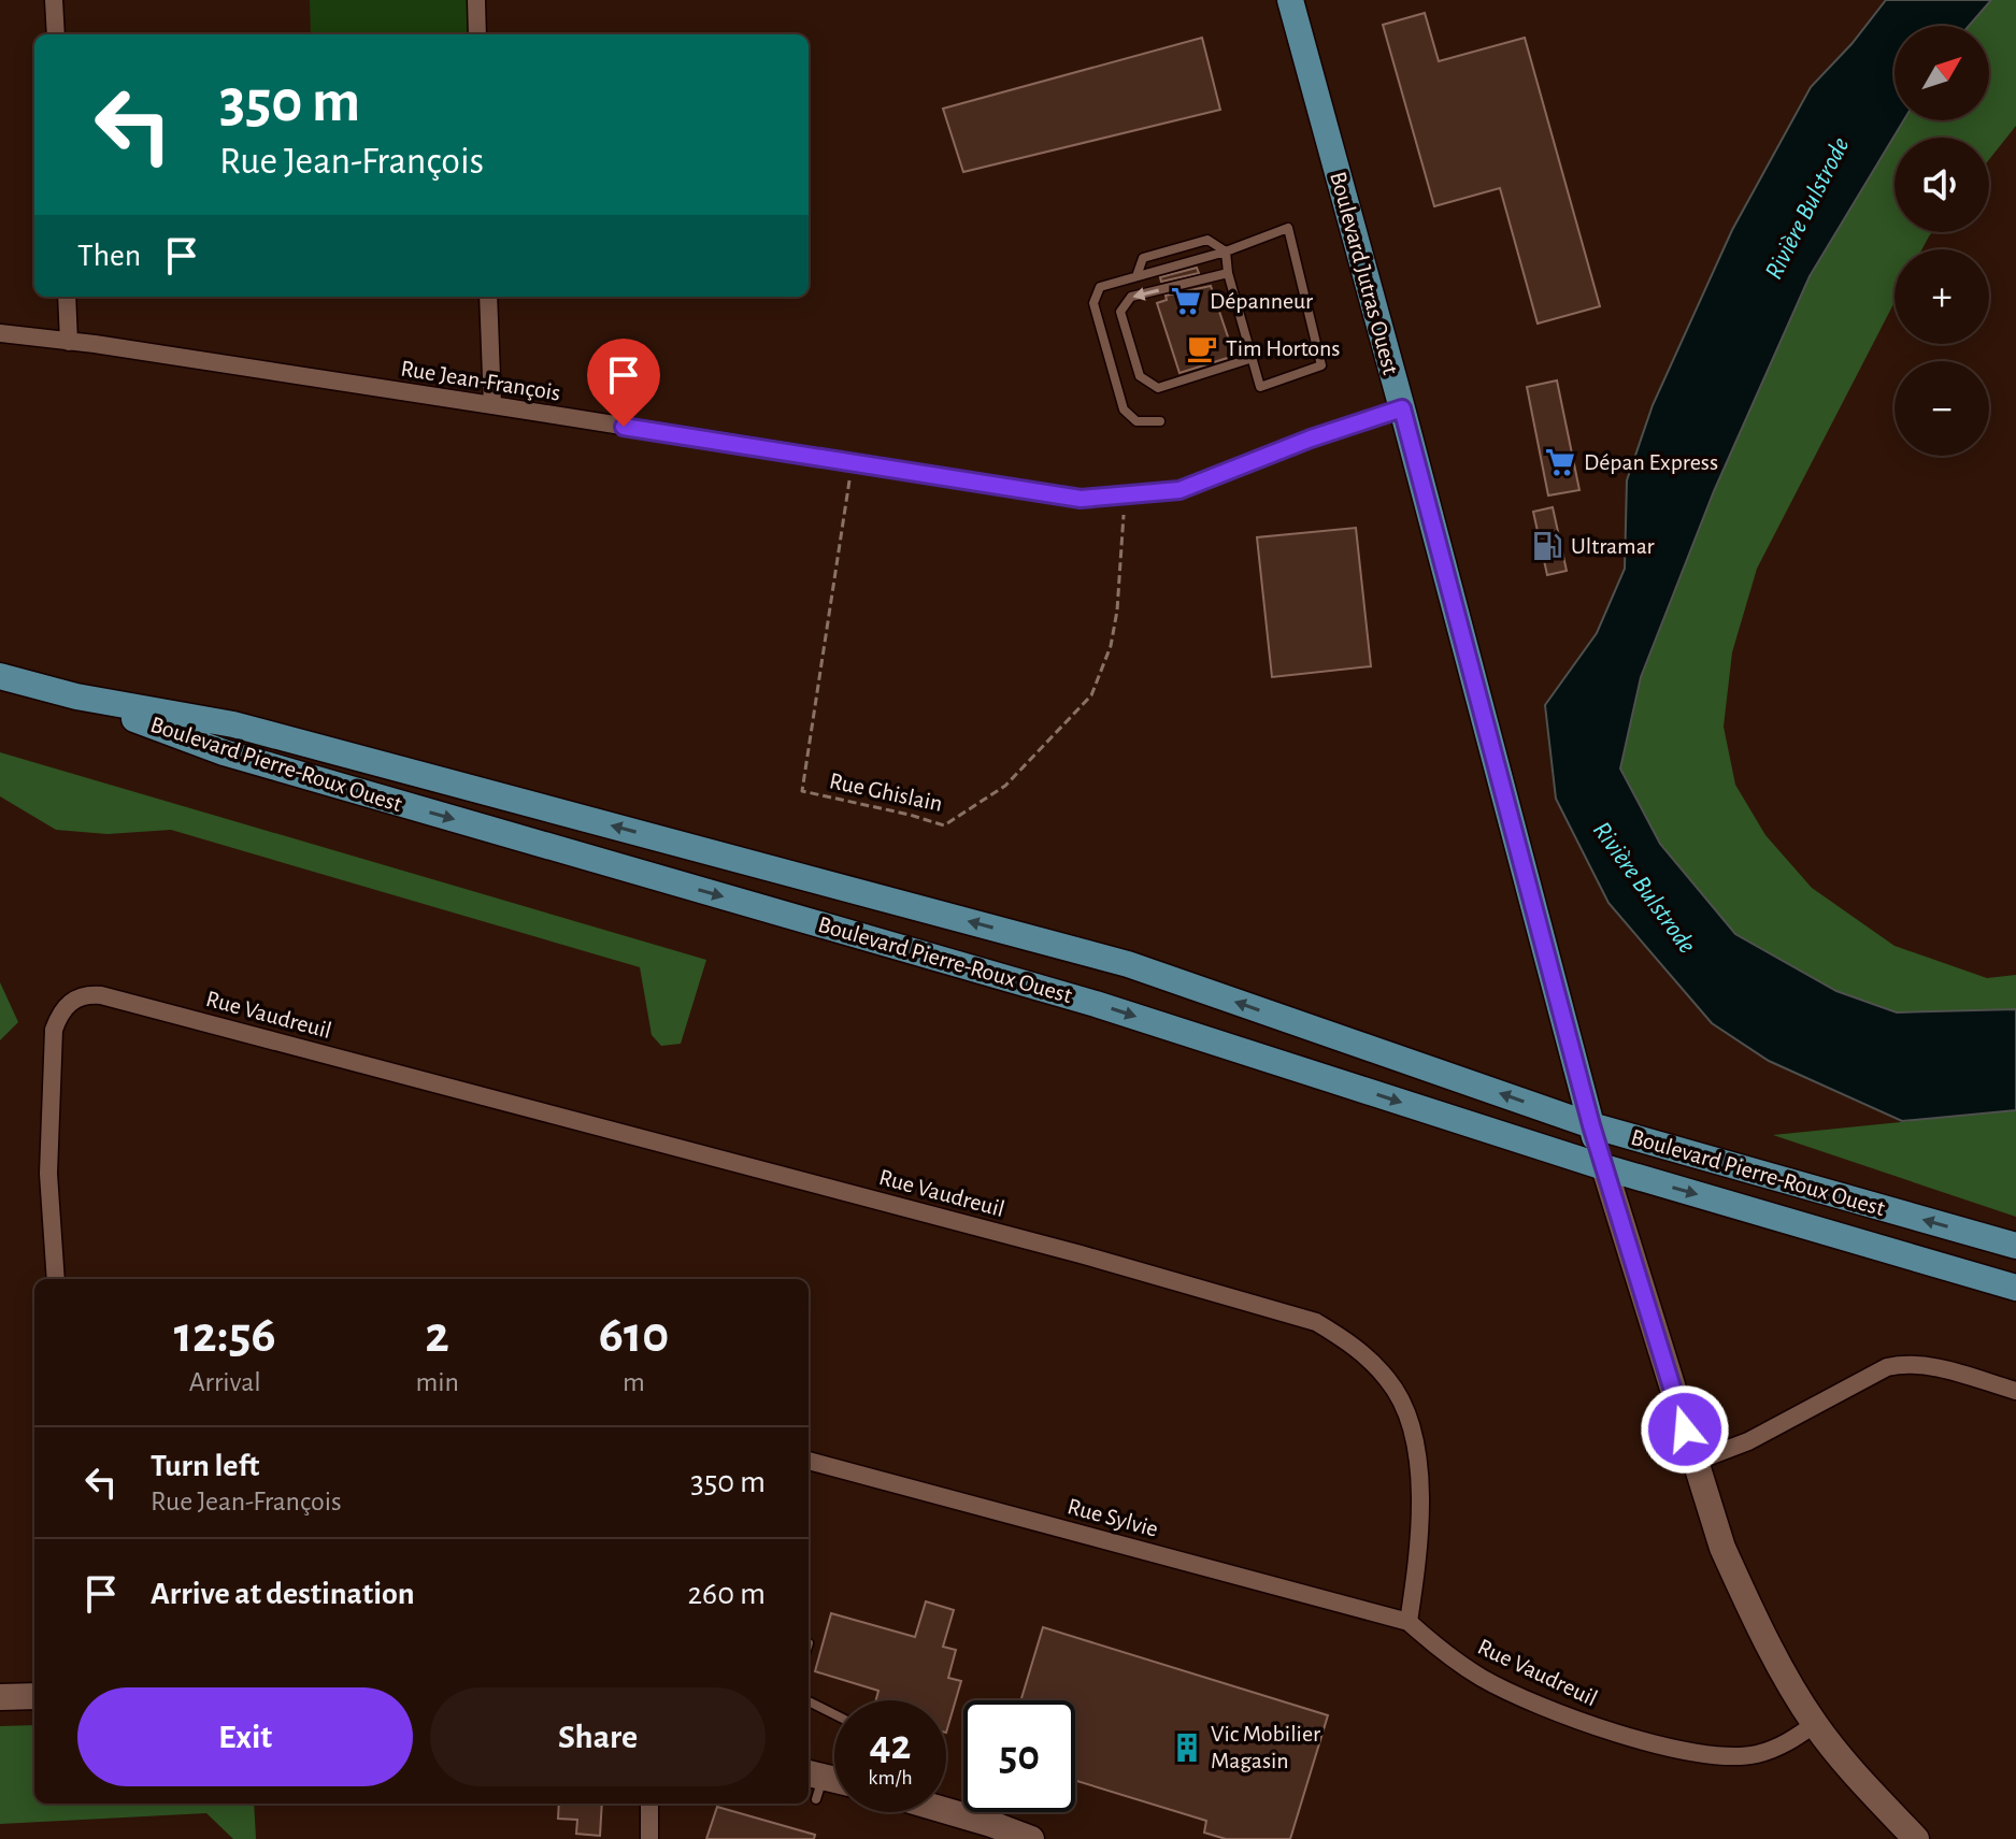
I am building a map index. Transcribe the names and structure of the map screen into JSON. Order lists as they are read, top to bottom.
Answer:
{
  "streets": {
    "main road": ["Boulevard Jutras Ouest", "Boulevard Pierre-Roux Ouest"],
    "street": ["Rue Jean-François", "Rue Vaudreuil", "Rue Sylvie"],
    "path": ["Rue Ghislain"]
  },
  "crossings": [
    ["Boulevard Jutras Ouest", "Rue Jean-François"],
    ["Boulevard Jutras Ouest", "Boulevard Pierre-Roux Ouest"],
    ["Boulevard Jutras Ouest", "Rue Vaudreuil"],
    ["Rue Jean-François", "Rue Ghislain"],
    ["Rue Vaudreuil", "Rue Sylvie"]
  ],
  "water": ["Rivière Bulstrode"],
  "places": {
    "supermarket": ["Dépanneur", "Dépan Express"],
    "cafe": ["Tim Hortons"],
    "fuel station": ["Ultramar"],
    "building": ["Vic Mobilier Magasin"]
  },
  "north": "top right",
  "page": {
    "map_buttons": ["+", "−"],
    "turn": ["350 m", "Rue Jean-François"],
    "then": "Then",
    "eta": [
      "12:56",
      "Arrival",
      "2",
      "min",
      "610",
      "m"
    ],
    "list": [
      {
        "name": "Turn left",
        "note": "Rue Jean-François",
        "value": "350 m"
      },
      {
        "name": "Arrive at destination",
        "value": "260 m"
      }
    ],
    "buttons": ["Exit", "Share"],
    "speed": "42 km/h",
    "limit": "50"
  }
}
